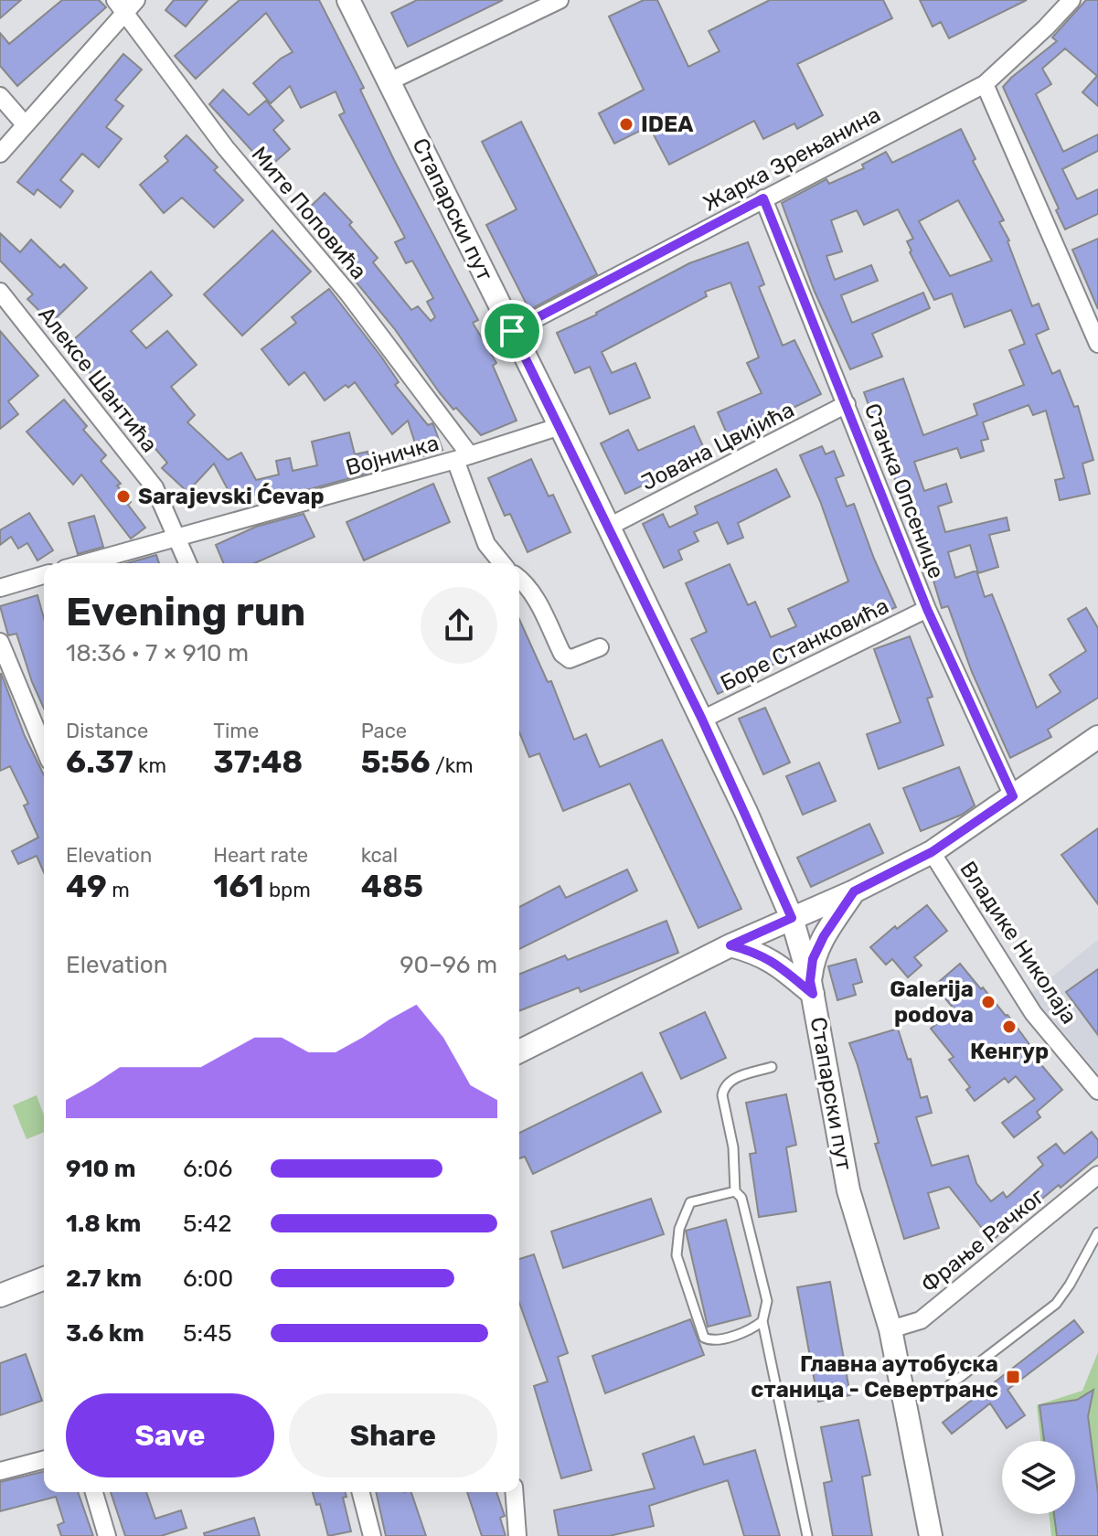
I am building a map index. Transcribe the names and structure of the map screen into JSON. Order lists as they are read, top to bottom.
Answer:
{
  "streets": {
    "main road": ["Стапарски пут"],
    "street": [
      "Жарка Зрењанина",
      "Мите Поповића",
      "Алексе Шантића",
      "Јована Цвијића",
      "Војничка",
      "Станка Опсенице",
      "Боре Станковића",
      "Владике Николаја",
      "Фрање Рачког"
    ]
  },
  "crossings": [
    ["Жарка Зрењанина", "Стапарски пут"],
    ["Жарка Зрењанина", "Станка Опсенице"],
    ["Стапарски пут", "Јована Цвијића"],
    ["Стапарски пут", "Војничка"],
    ["Стапарски пут", "Боре Станковића"],
    ["Стапарски пут", "Фрање Рачког"],
    ["Мите Поповића", "Војничка"],
    ["Алексе Шантића", "Војничка"],
    ["Јована Цвијића", "Станка Опсенице"],
    ["Станка Опсенице", "Боре Станковића"]
  ],
  "places": {
    "other": [
      "IDEA",
      "Sarajevski Ćevap",
      "Galerija podova",
      "Кенгур"
    ],
    "transit": ["Главна аутобуска станица - Севертранс"]
  },
  "page": {
    "heading": ["Evening run", "18:36 · 7 × 910 m"],
    "stats": [
      ["Distance", "6.37 km"],
      ["Time", "37:48"],
      ["Pace", "5:56 /km"],
      ["Elevation", "49 m"],
      ["Heart rate", "161 bpm"],
      ["kcal", "485"]
    ],
    "chart": ["Elevation", "90–96 m"],
    "list": [
      {
        "name": "910 m",
        "note": "6:06"
      },
      {
        "name": "1.8 km",
        "note": "5:42"
      },
      {
        "name": "2.7 km",
        "note": "6:00"
      },
      {
        "name": "3.6 km",
        "note": "5:45"
      }
    ],
    "buttons": ["Save", "Share"]
  }
}
